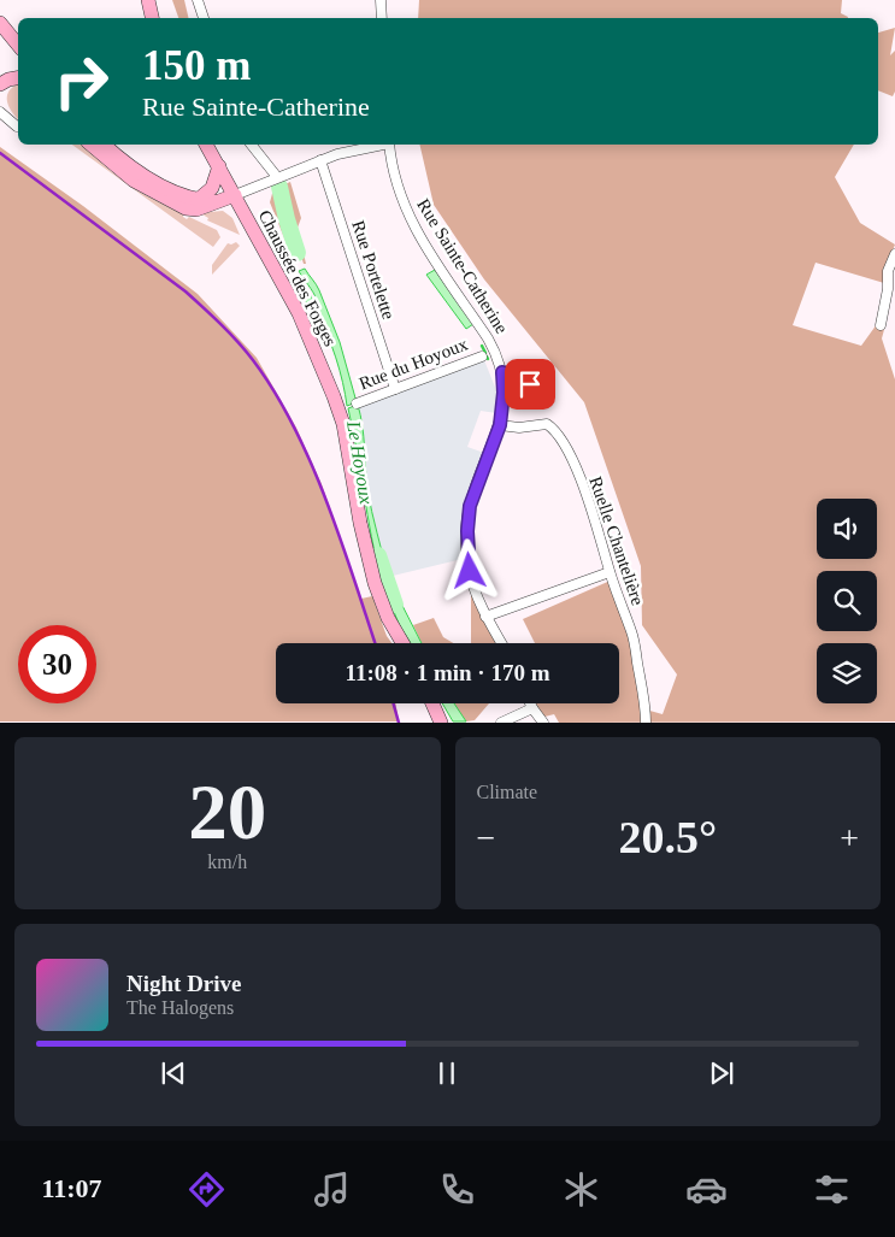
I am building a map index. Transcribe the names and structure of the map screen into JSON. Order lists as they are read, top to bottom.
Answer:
{
  "streets": {
    "main road": ["Chaussée des Forges"],
    "street": [
      "Rue Sainte-Catherine",
      "Rue Portelette",
      "Rue du Hoyoux",
      "Ruelle Chantelière"
    ]
  },
  "crossings": [
    ["Rue Sainte-Catherine", "Ruelle Chantelière"],
    ["Rue Portelette", "Rue du Hoyoux"]
  ],
  "water": ["Le Hoyoux"],
  "page": {
    "turn": ["150 m", "Rue Sainte-Catherine"],
    "limit": "30",
    "trip": "11:08 · 1 min · 170 m",
    "tile": [
      ["20", "km/h"],
      "Climate"
    ],
    "heat": ["−", "20.5°", "+"],
    "song": ["Night Drive", "The Halogens"],
    "tabs": "11:07"
  }
}
